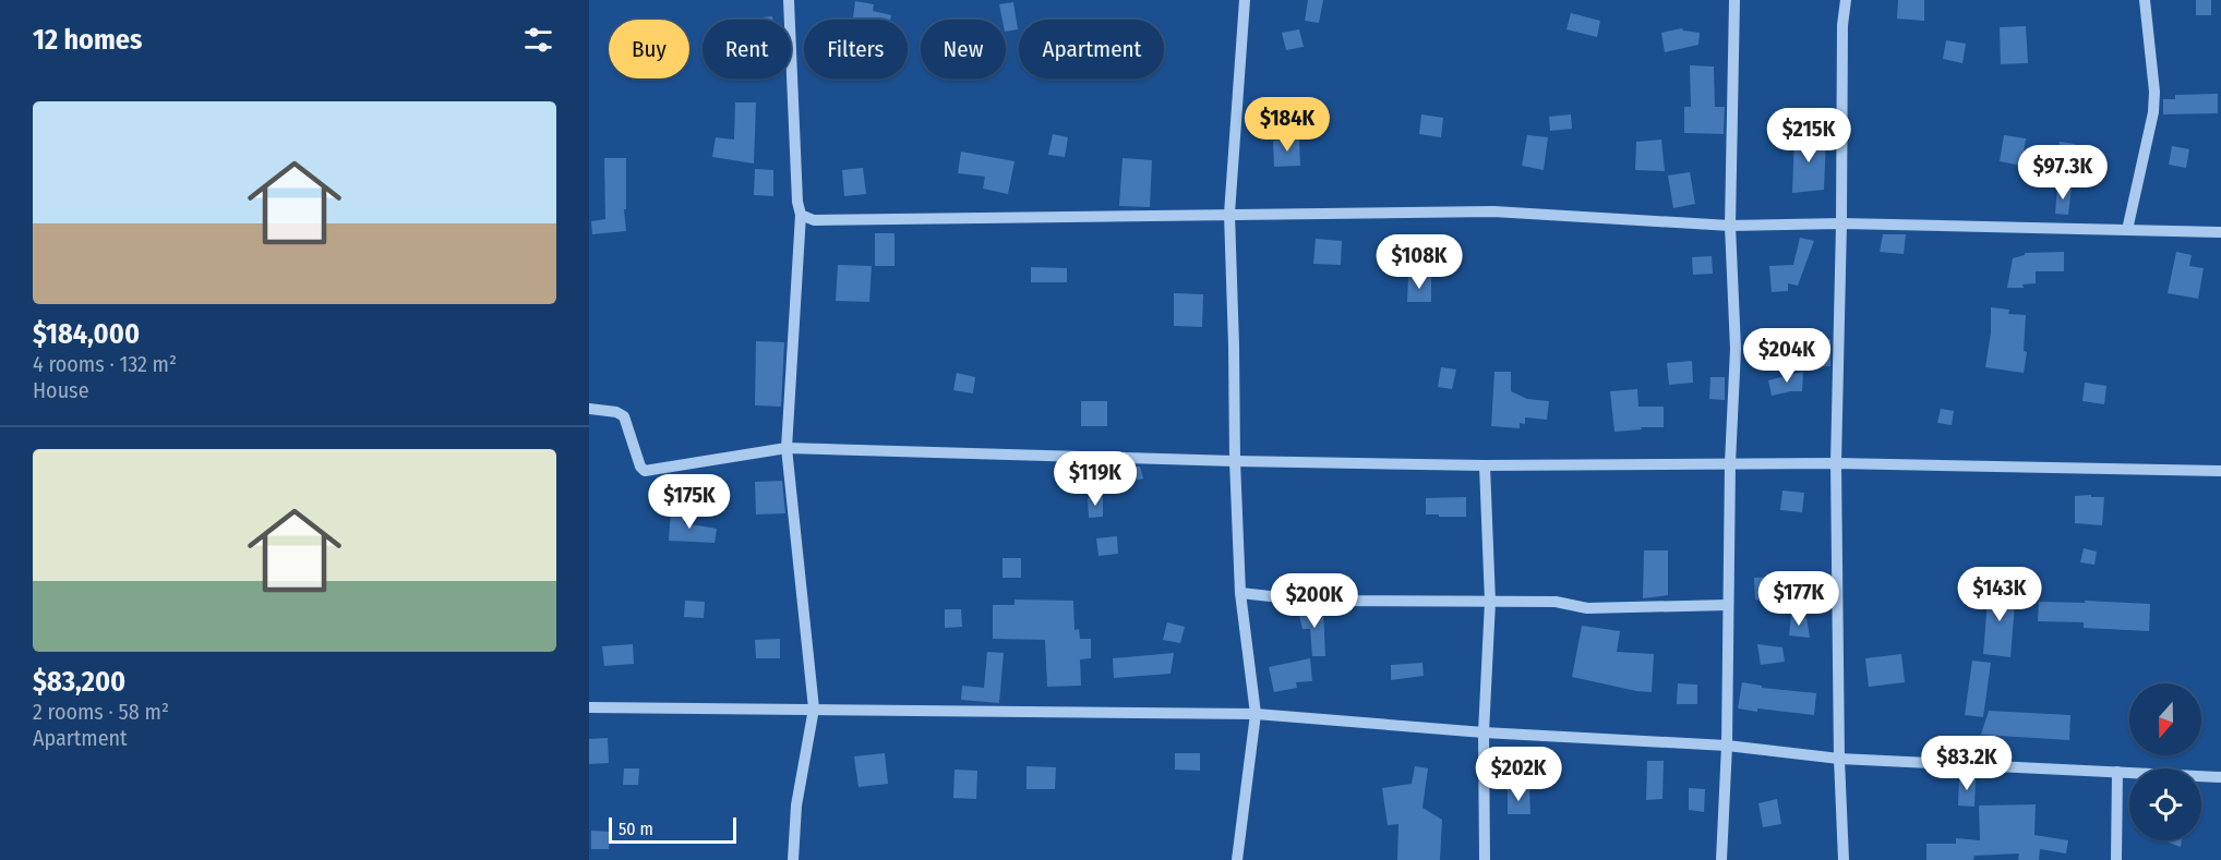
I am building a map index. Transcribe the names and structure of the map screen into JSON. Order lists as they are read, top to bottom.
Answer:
{
  "scale_bar": "50 m",
  "north": "bottom",
  "page": {
    "heading": "12 homes",
    "chip": [
      "Buy",
      "Rent",
      "Filters",
      "New",
      "Apartment"
    ],
    "list": [
      {
        "name": "$184,000",
        "note": "4 rooms · 132 m² · House"
      },
      {
        "name": "$83,200",
        "note": "2 rooms · 58 m² · Apartment"
      }
    ],
    "price": [
      "$184K",
      "$215K",
      "$97.3K",
      "$108K",
      "$204K",
      "$119K",
      "$175K",
      "$143K",
      "$177K",
      "$200K",
      "$83.2K",
      "$202K"
    ],
    "scale": "50 m"
  }
}
